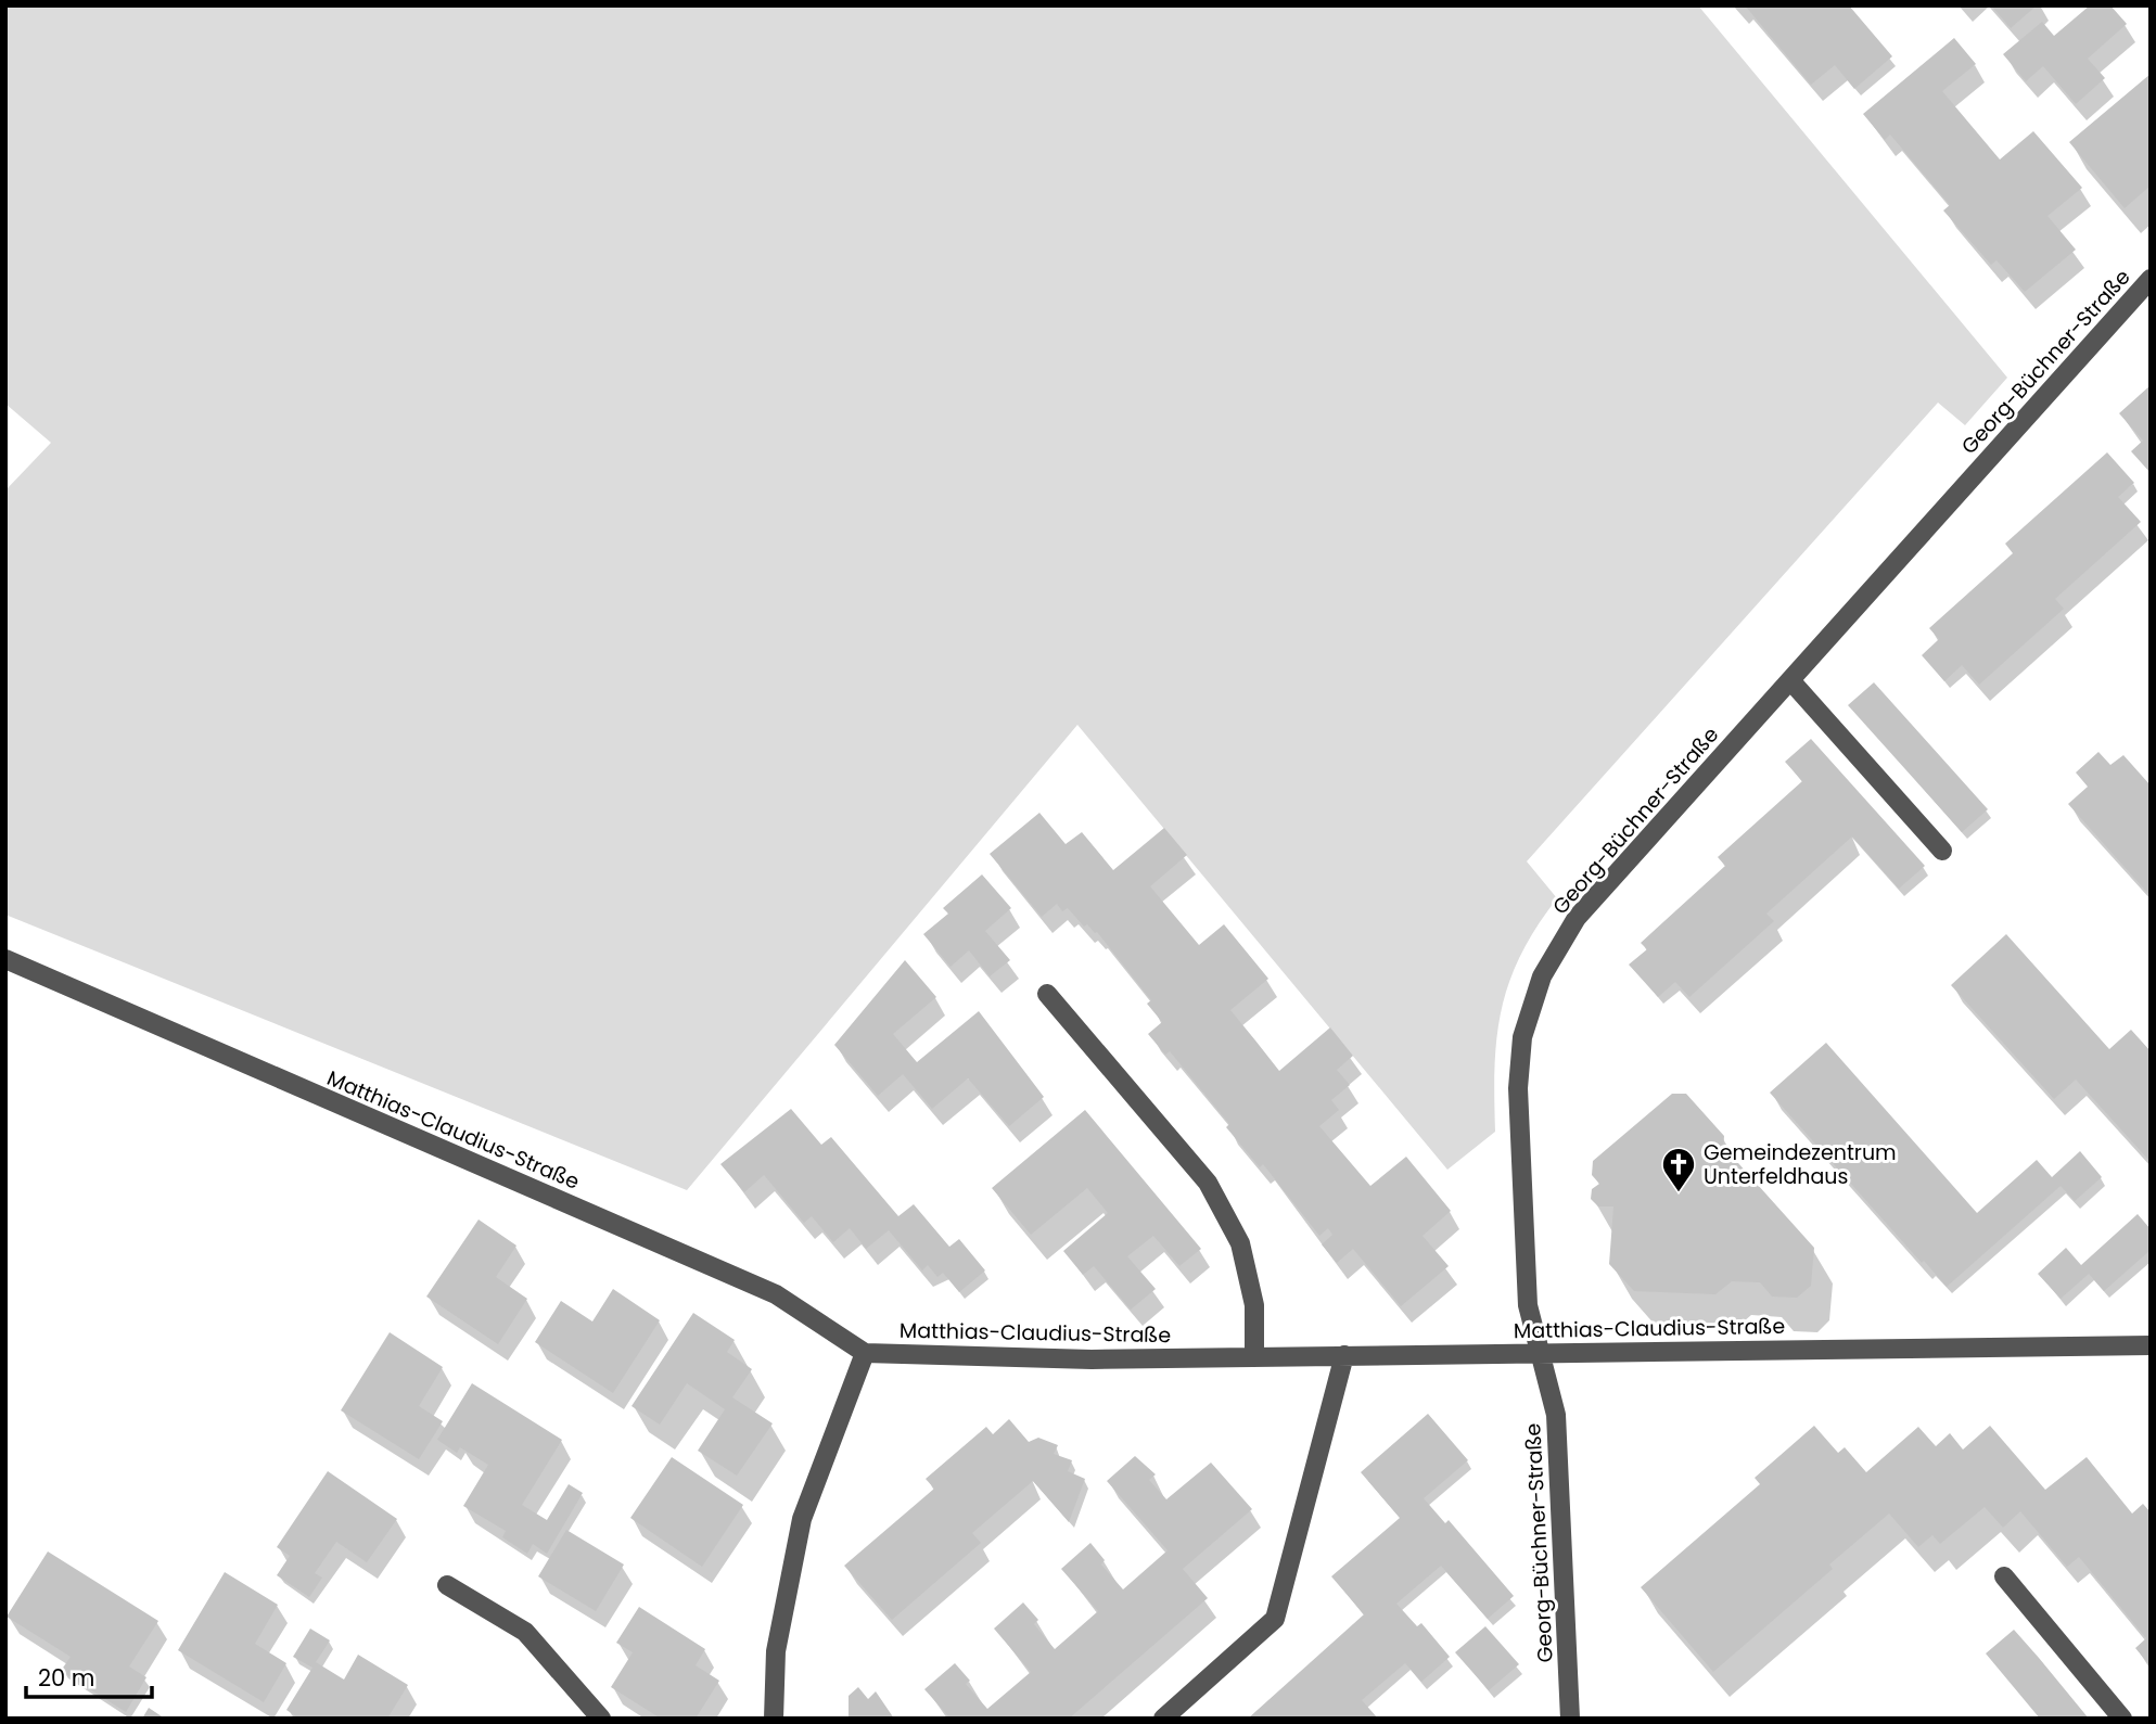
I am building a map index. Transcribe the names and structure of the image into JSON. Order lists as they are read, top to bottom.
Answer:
{
  "streets": {
    "street": ["Georg-Büchner-Straße", "Matthias-Claudius-Straße"]
  },
  "crossings": [
    ["Georg-Büchner-Straße", "Matthias-Claudius-Straße"]
  ],
  "places": {
    "church": ["Gemeindezentrum Unterfeldhaus"]
  },
  "scale_bar": "20 m"
}
